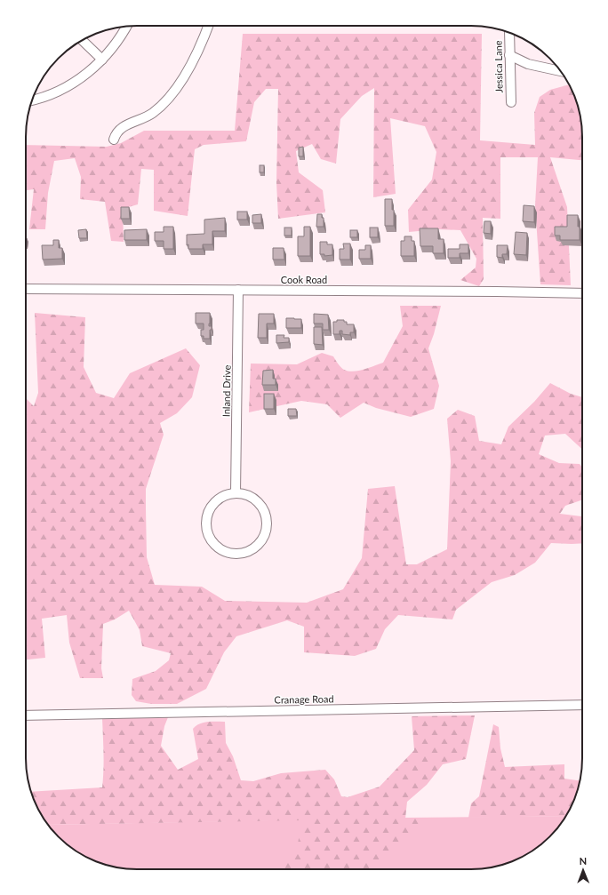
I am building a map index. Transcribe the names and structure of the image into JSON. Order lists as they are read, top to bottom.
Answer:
{
  "streets": {
    "street": [
      "Jessica Lane",
      "Cook Road",
      "Inland Drive",
      "Cranage Road"
    ]
  },
  "crossings": [
    ["Cook Road", "Inland Drive"]
  ],
  "north": "top"
}
